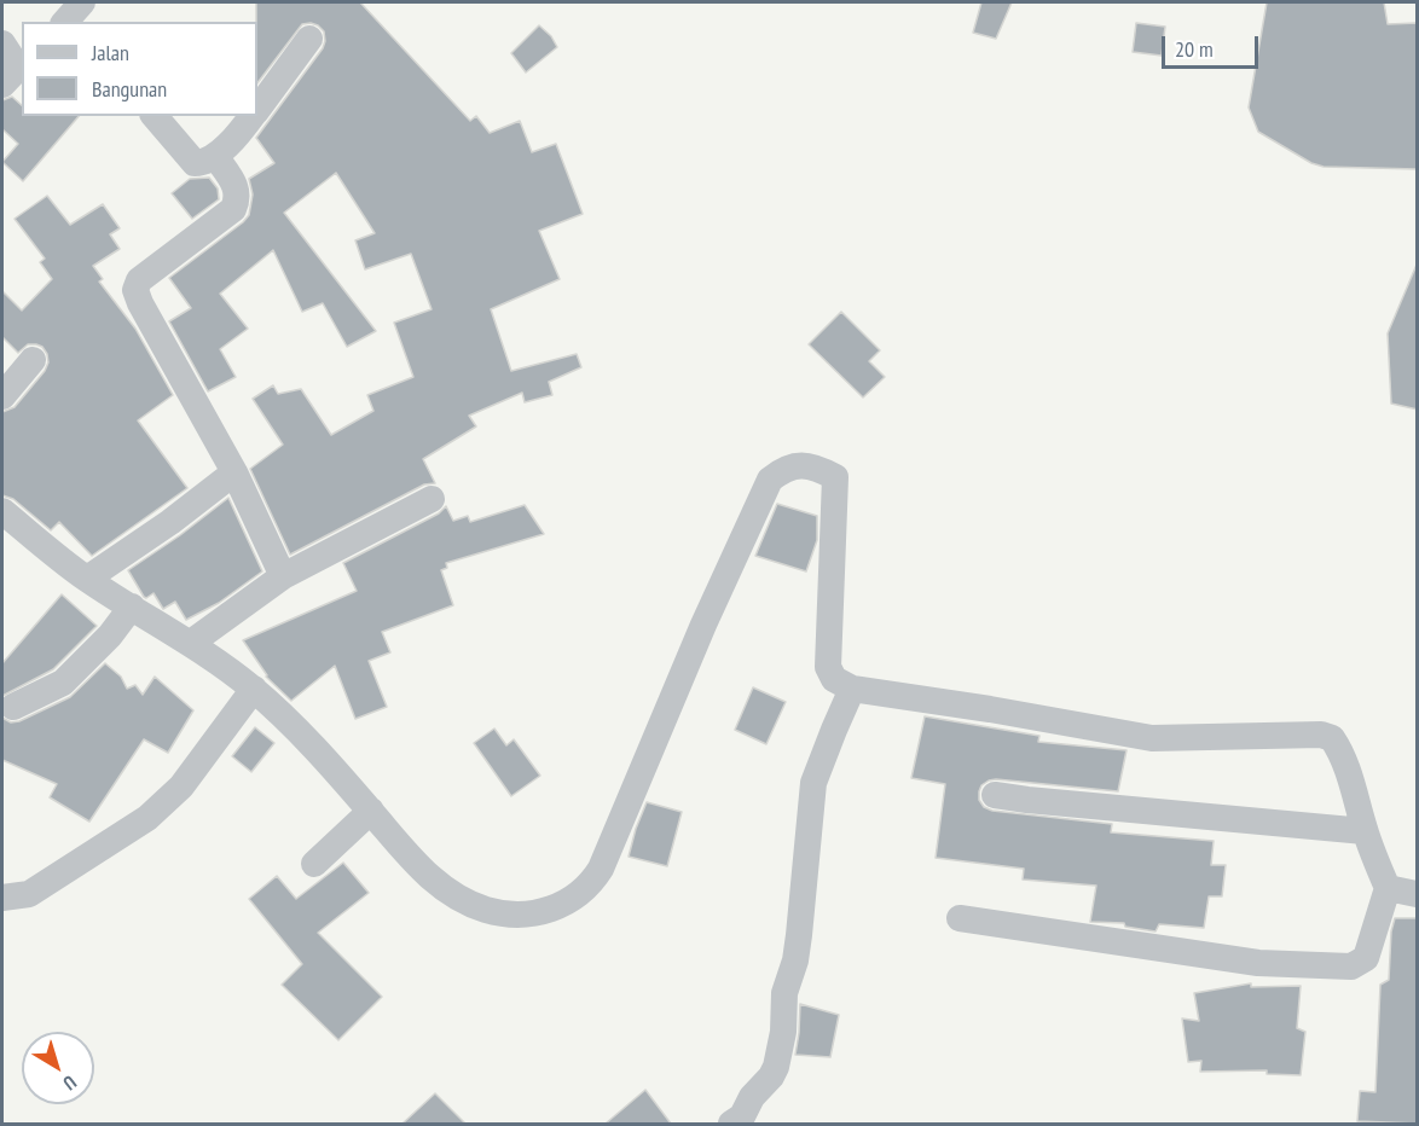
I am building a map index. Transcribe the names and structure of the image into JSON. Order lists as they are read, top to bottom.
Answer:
{
  "legend": ["Jalan", "Bangunan"],
  "scale_bar": "20 m",
  "north": "bottom right"
}
